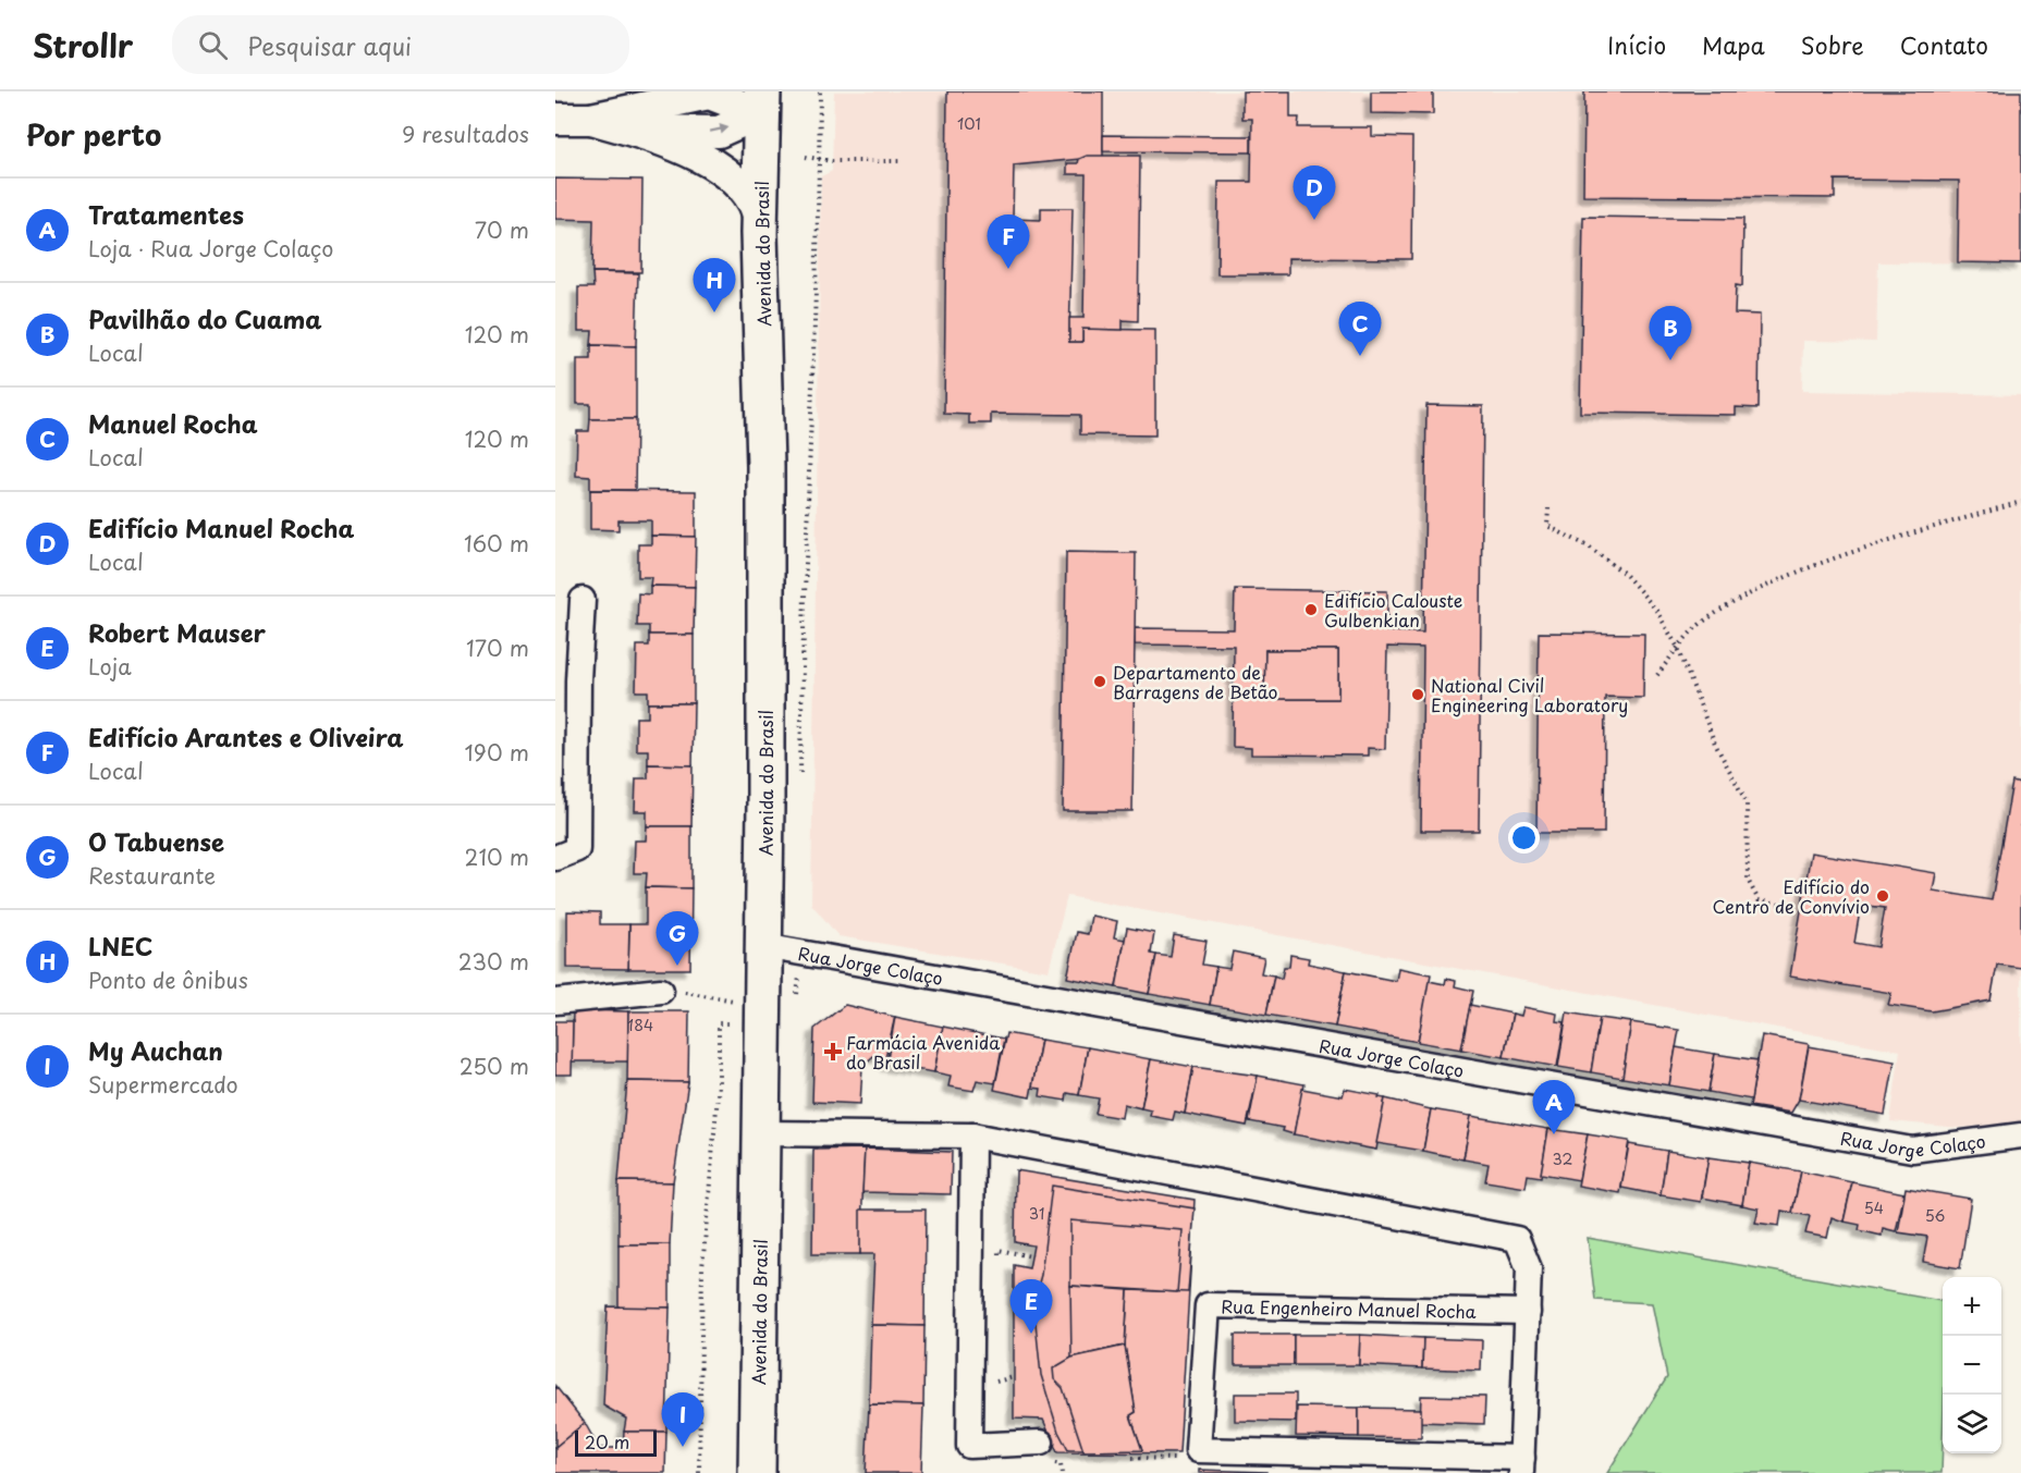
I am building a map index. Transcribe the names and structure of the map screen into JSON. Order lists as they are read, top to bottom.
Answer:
{
  "streets": {
    "main road": ["Avenida do Brasil"],
    "street": ["Rua Jorge Colaço", "Rua Engenheiro Manuel Rocha"]
  },
  "crossings": [
    ["Avenida do Brasil", "Rua Jorge Colaço"],
    ["Avenida do Brasil", "Rua Engenheiro Manuel Rocha"]
  ],
  "places": {
    "other": [
      "Edifício Calouste Gulbenkian",
      "Departamento de Barragens de Betão",
      "National Civil Engineering Laboratory",
      "Edifício do Centro de Convívio"
    ],
    "health": ["Farmácia Avenida do Brasil"]
  },
  "house_numbers": [
    "101",
    "184",
    "32",
    "54",
    "31",
    "56"
  ],
  "scale_bar": "20 m",
  "page": {
    "header": "Strollr",
    "search": "Pesquisar aqui",
    "nav": [
      "Início",
      "Mapa",
      "Sobre",
      "Contato"
    ],
    "heading": ["Por perto", "9 resultados"],
    "pins": [
      "D",
      "F",
      "H",
      "C",
      "B",
      "G",
      "A",
      "E",
      "I"
    ],
    "list": [
      {
        "mark": "A",
        "name": "Tratamentes",
        "note": "Loja · Rua Jorge Colaço",
        "value": "70 m"
      },
      {
        "mark": "B",
        "name": "Pavilhão do Cuama",
        "note": "Local",
        "value": "120 m"
      },
      {
        "mark": "C",
        "name": "Manuel Rocha",
        "note": "Local",
        "value": "120 m"
      },
      {
        "mark": "D",
        "name": "Edifício Manuel Rocha",
        "note": "Local",
        "value": "160 m"
      },
      {
        "mark": "E",
        "name": "Robert Mauser",
        "note": "Loja",
        "value": "170 m"
      },
      {
        "mark": "F",
        "name": "Edifício Arantes e Oliveira",
        "note": "Local",
        "value": "190 m"
      },
      {
        "mark": "G",
        "name": "O Tabuense",
        "note": "Restaurante",
        "value": "210 m"
      },
      {
        "mark": "H",
        "name": "LNEC",
        "note": "Ponto de ônibus",
        "value": "230 m"
      },
      {
        "mark": "I",
        "name": "My Auchan",
        "note": "Supermercado",
        "value": "250 m"
      }
    ],
    "map_buttons": ["+", "−"],
    "scale": "20 m"
  }
}
